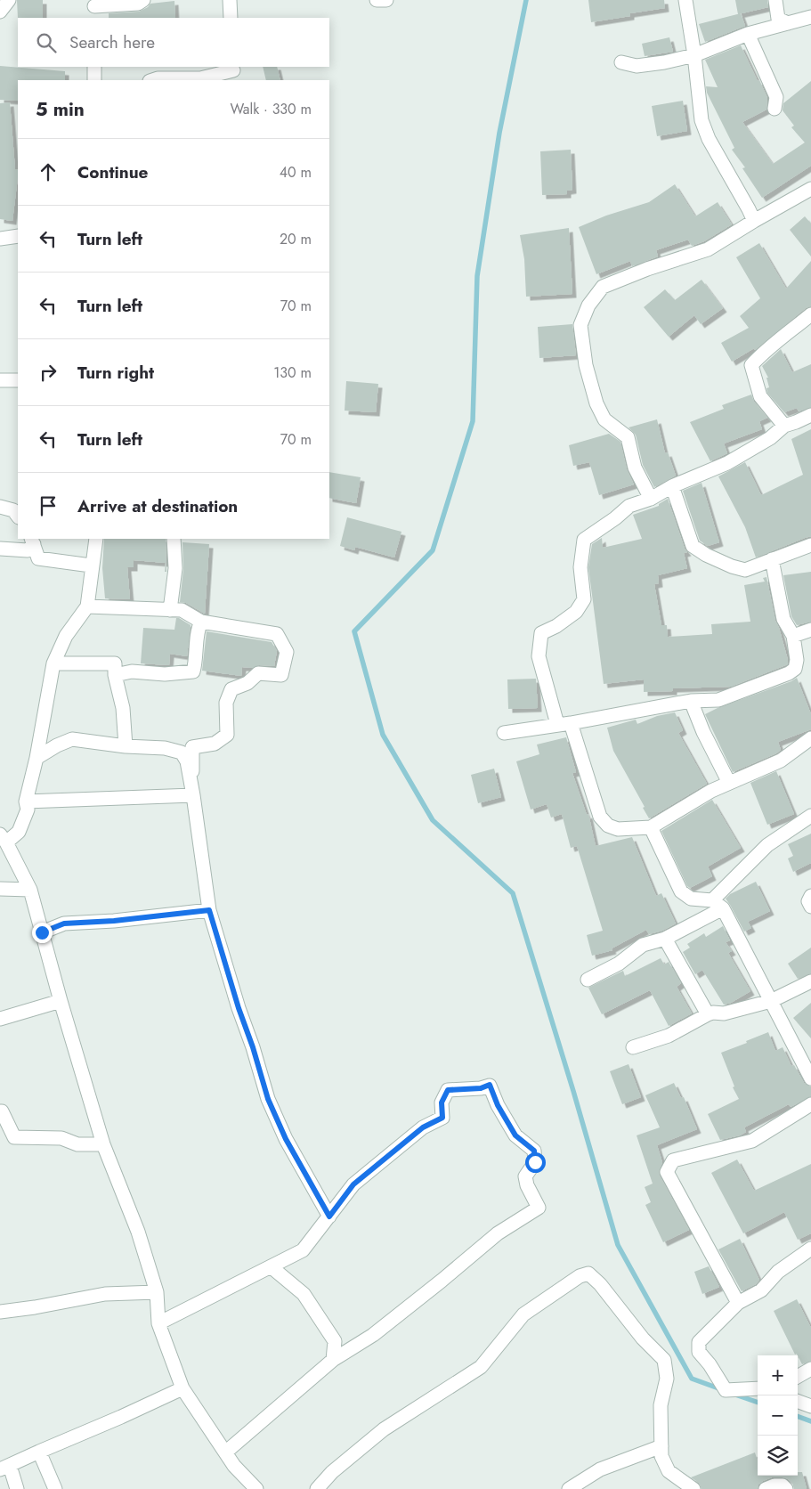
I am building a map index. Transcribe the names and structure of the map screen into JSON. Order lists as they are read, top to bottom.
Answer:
{
  "page": {
    "search": "Search here",
    "heading": ["5 min", "Walk · 330 m"],
    "list": [
      ["Continue", "40 m"],
      ["Turn left", "20 m"],
      ["Turn left", "70 m"],
      ["Turn right", "130 m"],
      ["Turn left", "70 m"],
      "Arrive at destination"
    ],
    "map_buttons": ["+", "−"]
  }
}
